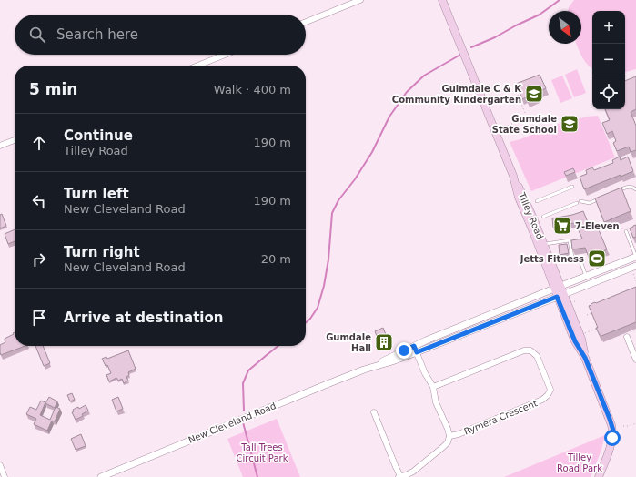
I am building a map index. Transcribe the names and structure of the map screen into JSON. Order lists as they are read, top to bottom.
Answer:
{
  "streets": {
    "main road": ["Tilley Road"],
    "street": ["Rymera Crescent", "New Cleveland Road"]
  },
  "crossings": [
    ["Tilley Road", "New Cleveland Road"]
  ],
  "parks": ["Tall Trees Circuit Park", "Tilley Road Park"],
  "places": {
    "school or university": ["Guimdale C & K Community Kindergarten", "Gumdale State School"],
    "supermarket": ["7-Eleven"],
    "sports": ["Jetts Fitness"],
    "building": ["Gumdale Hall"]
  },
  "north": "bottom right",
  "page": {
    "map_buttons": ["+", "−"],
    "search": "Search here",
    "heading": ["5 min", "Walk · 400 m"],
    "list": [
      ["Continue", "Tilley Road", "190 m"],
      ["Turn left", "New Cleveland Road", "190 m"],
      ["Turn right", "New Cleveland Road", "20 m"],
      "Arrive at destination"
    ]
  }
}
